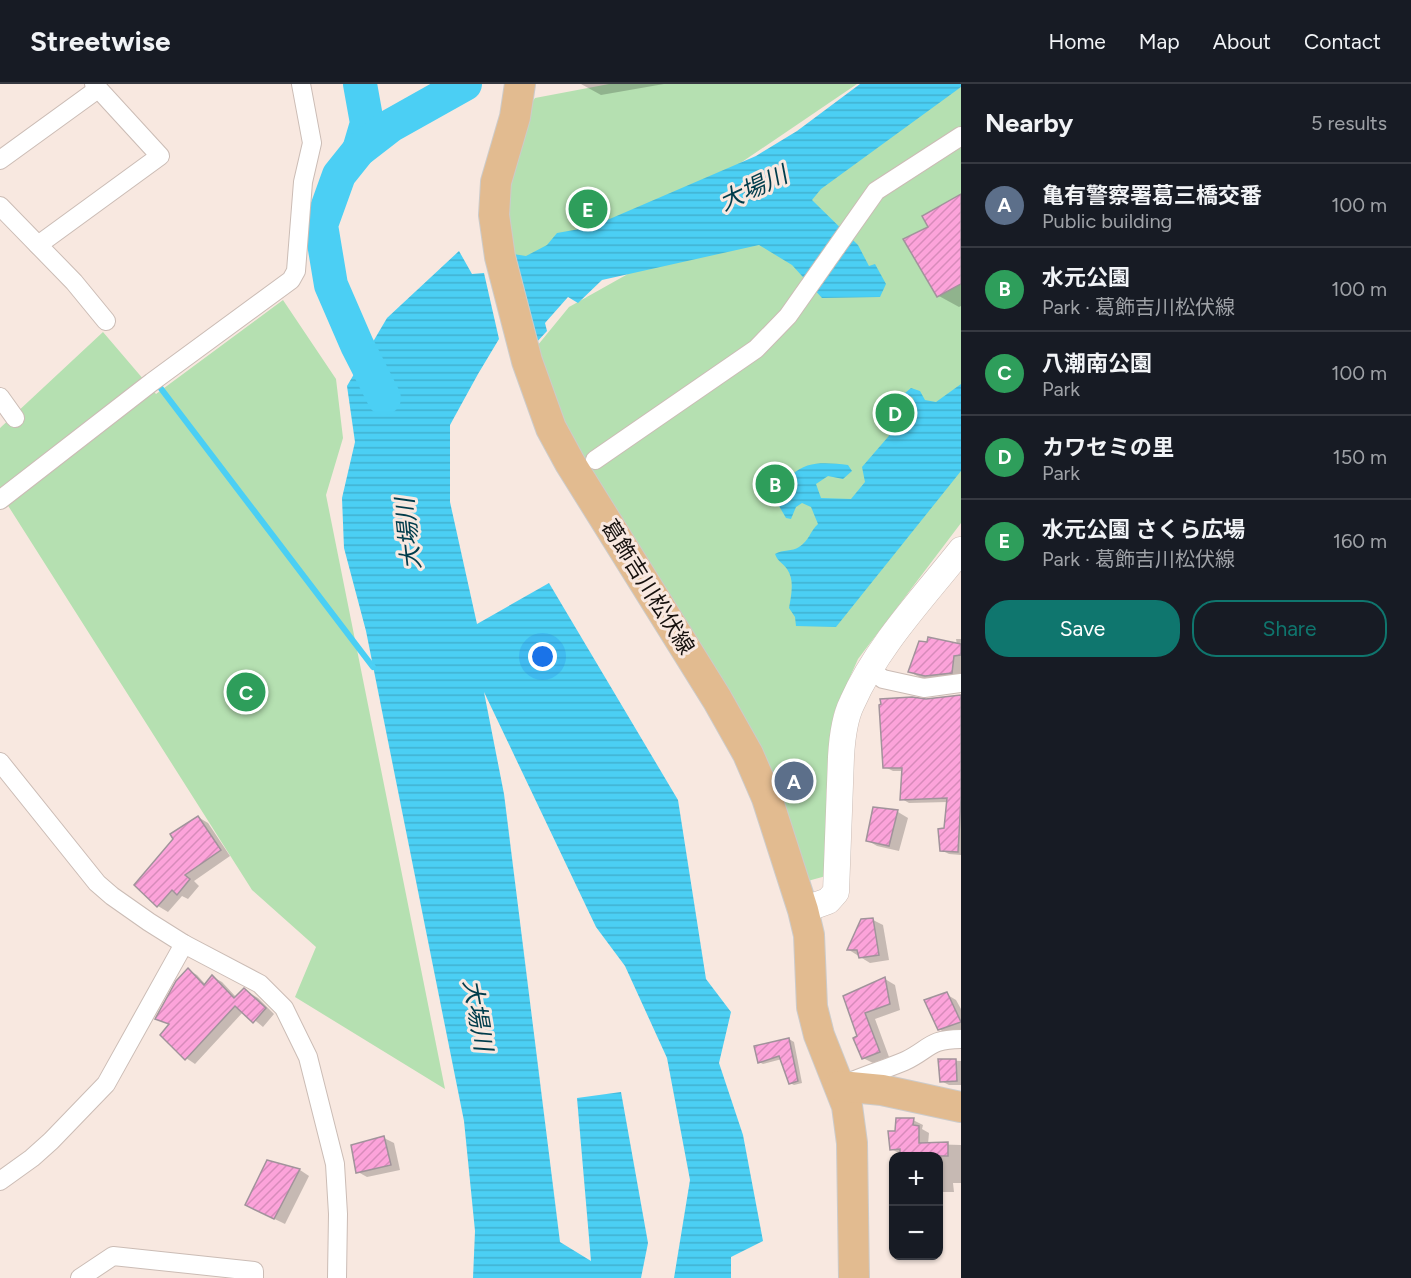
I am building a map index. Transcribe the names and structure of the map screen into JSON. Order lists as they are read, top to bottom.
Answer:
{
  "streets": {
    "main road": ["葛飾吉川松伏線"]
  },
  "water": ["大場川"],
  "page": {
    "header": "Streetwise",
    "nav": [
      "Home",
      "Map",
      "About",
      "Contact"
    ],
    "heading": ["Nearby", "5 results"],
    "list": [
      {
        "mark": "A",
        "name": "亀有警察署葛三橋交番",
        "note": "Public building",
        "value": "100 m"
      },
      {
        "mark": "B",
        "name": "水元公園",
        "note": "Park · 葛飾吉川松伏線",
        "value": "100 m"
      },
      {
        "mark": "C",
        "name": "八潮南公園",
        "note": "Park",
        "value": "100 m"
      },
      {
        "mark": "D",
        "name": "カワセミの里",
        "note": "Park",
        "value": "150 m"
      },
      {
        "mark": "E",
        "name": "水元公園 さくら広場",
        "note": "Park · 葛飾吉川松伏線",
        "value": "160 m"
      }
    ],
    "pins": [
      "E",
      "D",
      "B",
      "C",
      "A"
    ],
    "buttons": ["Save", "Share"],
    "map_buttons": ["+", "−"]
  }
}
